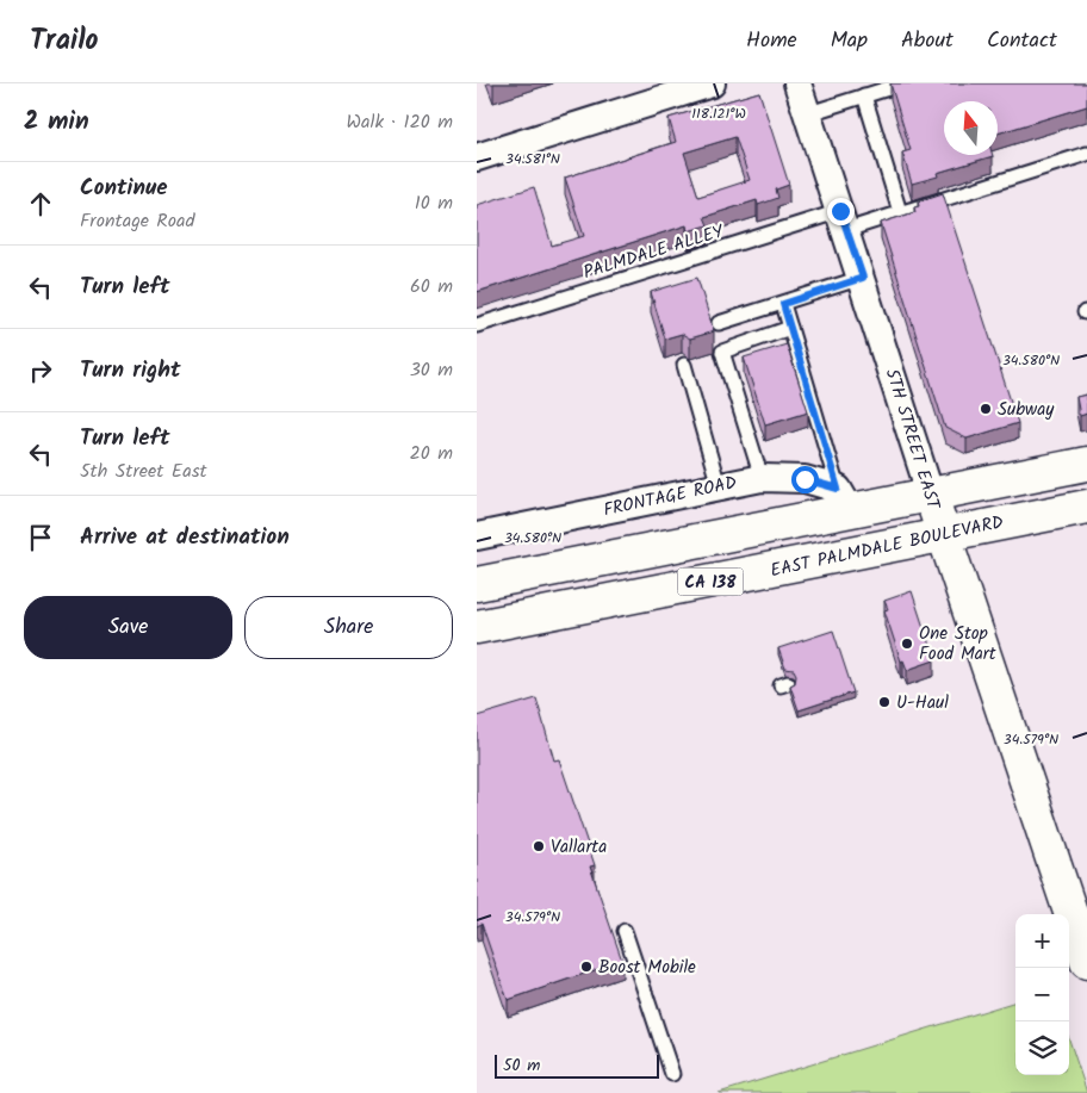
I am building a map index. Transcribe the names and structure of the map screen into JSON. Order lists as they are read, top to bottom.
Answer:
{
  "streets": {
    "main road": ["5TH STREET EAST", "EAST PALMDALE BOULEVARD", "CA 138"],
    "street": ["FRONTAGE ROAD"],
    "lane": ["PALMDALE ALLEY"]
  },
  "crossings": [
    ["PALMDALE ALLEY", "5TH STREET EAST"],
    ["5TH STREET EAST", "EAST PALMDALE BOULEVARD"],
    ["5TH STREET EAST", "CA 138"],
    ["FRONTAGE ROAD", "CA 138"]
  ],
  "places": [
    "Subway",
    "One Stop Food Mart",
    "U-Haul",
    "Vallarta",
    "Boost Mobile"
  ],
  "scale_bar": "50 m",
  "north": "top",
  "page": {
    "header": "Trailo",
    "nav": [
      "Home",
      "Map",
      "About",
      "Contact"
    ],
    "heading": ["2 min", "Walk · 120 m"],
    "list": [
      ["Continue", "Frontage Road", "10 m"],
      ["Turn left", "60 m"],
      ["Turn right", "30 m"],
      ["Turn left", "5th Street East", "20 m"],
      "Arrive at destination"
    ],
    "buttons": ["Save", "Share"],
    "map_buttons": ["+", "−"],
    "scale": "50 m"
  },
  "coordinates": [
    "118.121°W",
    "34.581°N",
    "34.580°N",
    "34.579°N"
  ]
}
